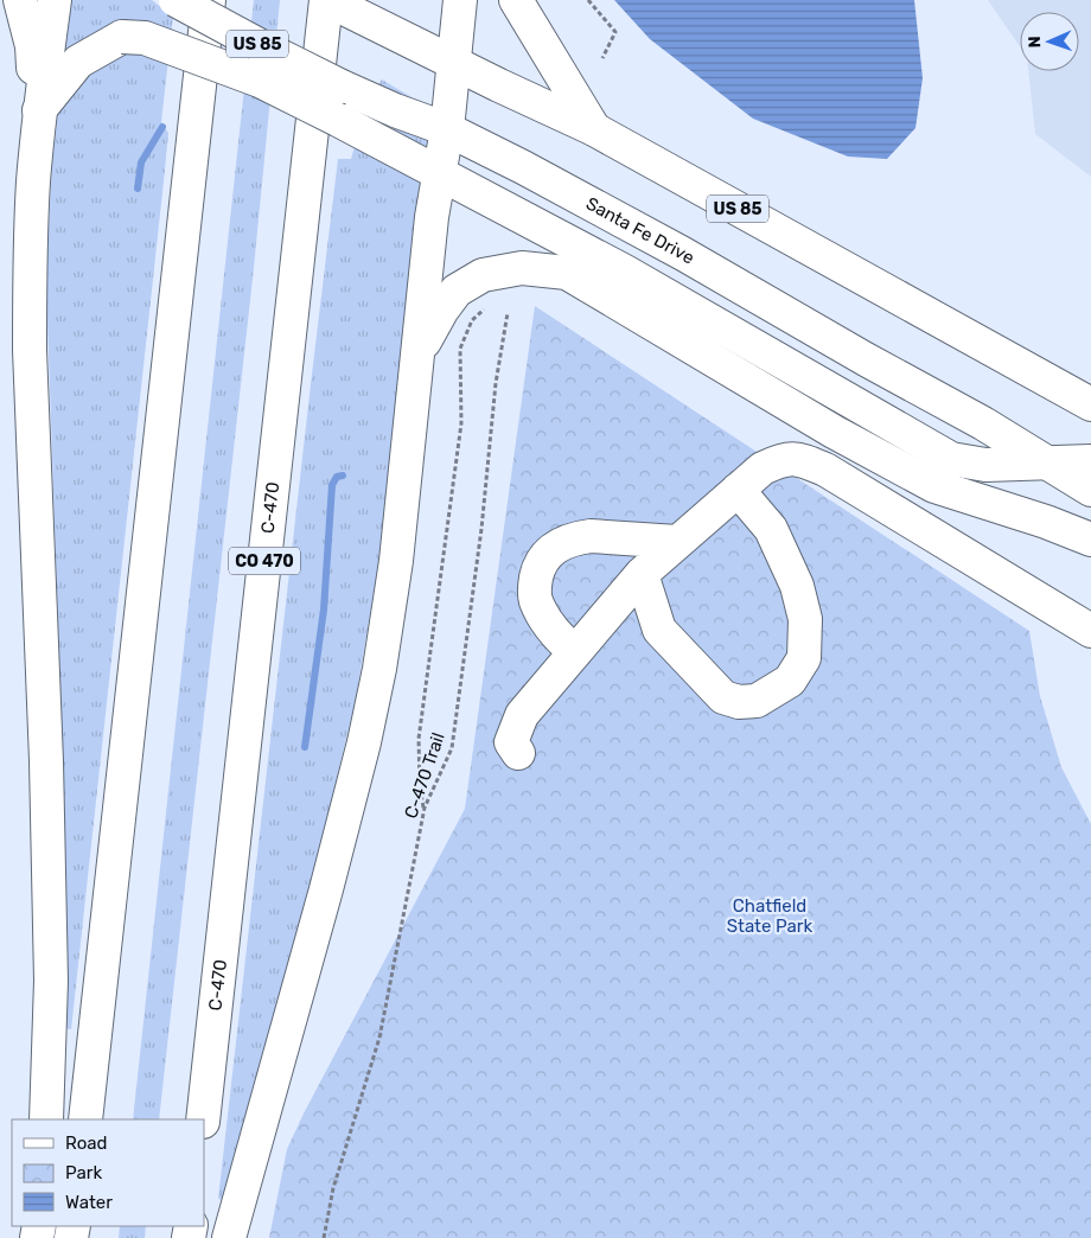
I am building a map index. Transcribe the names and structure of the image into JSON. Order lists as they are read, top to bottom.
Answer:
{
  "streets": {
    "main road": [
      "US 85",
      "Santa Fe Drive",
      "C-470",
      "CO 470"
    ],
    "path": ["C-470 Trail"]
  },
  "crossings": [
    ["US 85", "C-470"]
  ],
  "parks": ["Chatfield State Park"],
  "legend": ["Road", "Park", "Water"],
  "north": "left"
}
